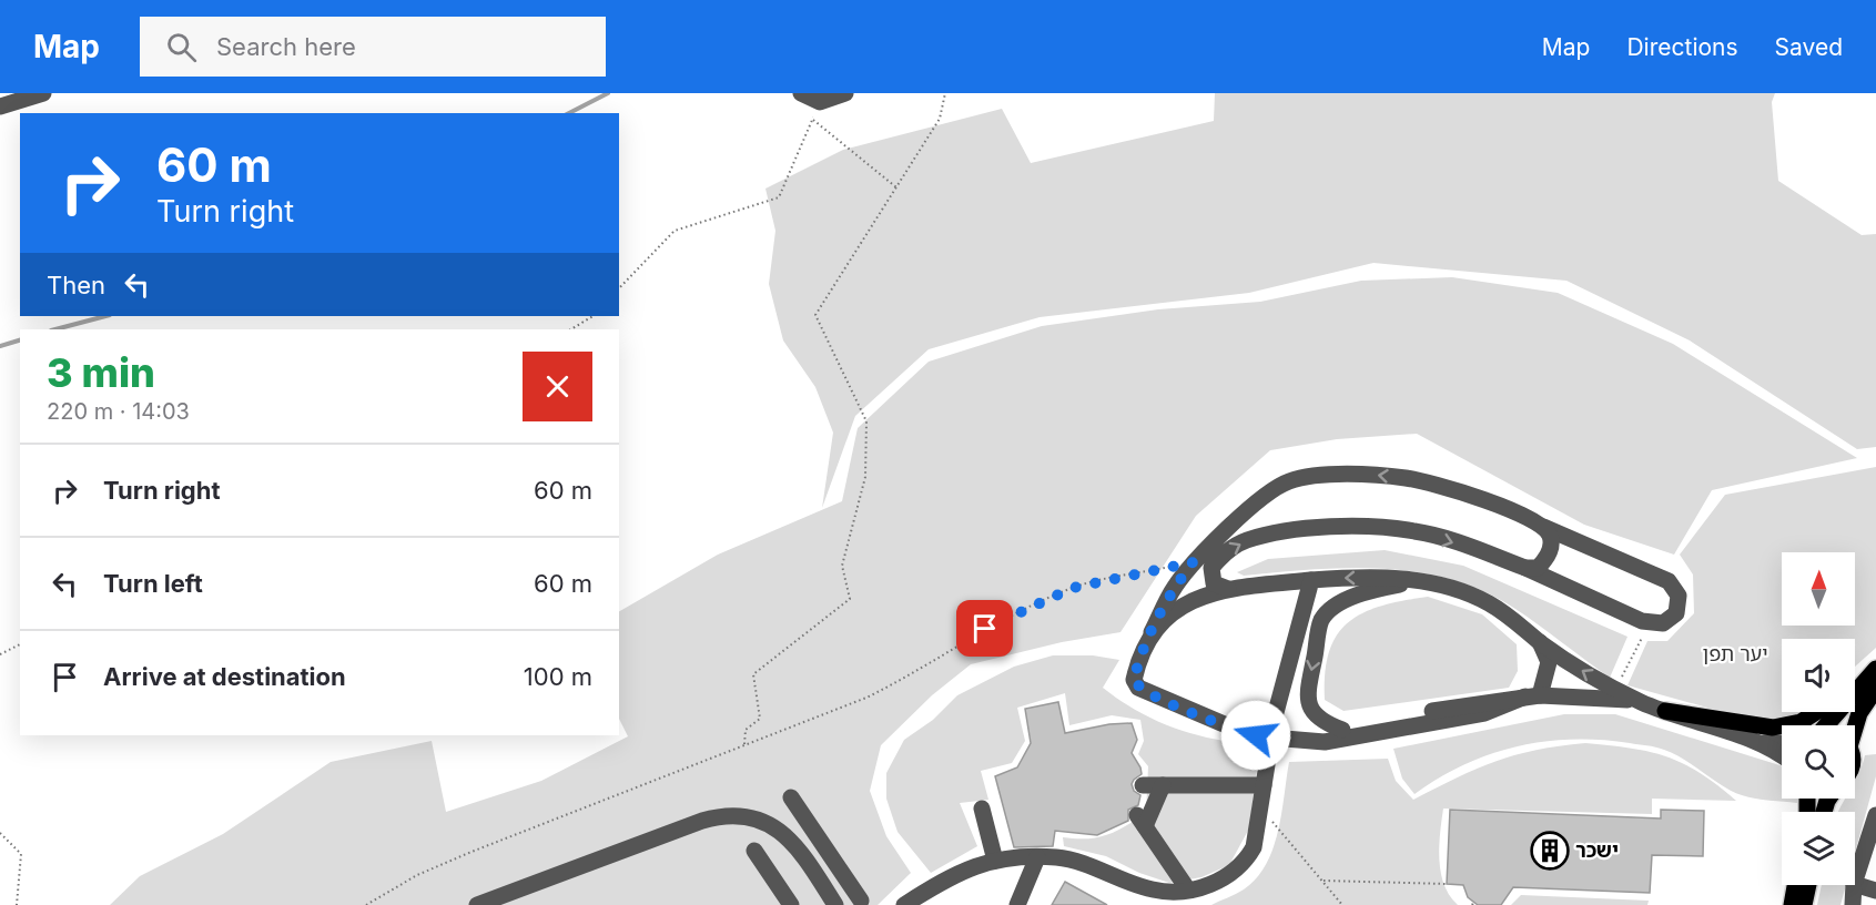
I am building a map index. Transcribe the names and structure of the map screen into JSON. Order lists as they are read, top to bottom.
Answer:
{
  "parks": ["יער תפן"],
  "places": {
    "building": ["ישכר"]
  },
  "north": "top",
  "page": {
    "header": "Map",
    "search": "Search here",
    "nav": ["Map", "Directions", "Saved"],
    "turn": ["60 m", "Turn right"],
    "then": "Then",
    "heading": ["3 min", "220 m · 14:03"],
    "list": [
      {
        "name": "Turn right",
        "value": "60 m"
      },
      {
        "name": "Turn left",
        "value": "60 m"
      },
      {
        "name": "Arrive at destination",
        "value": "100 m"
      }
    ]
  }
}
